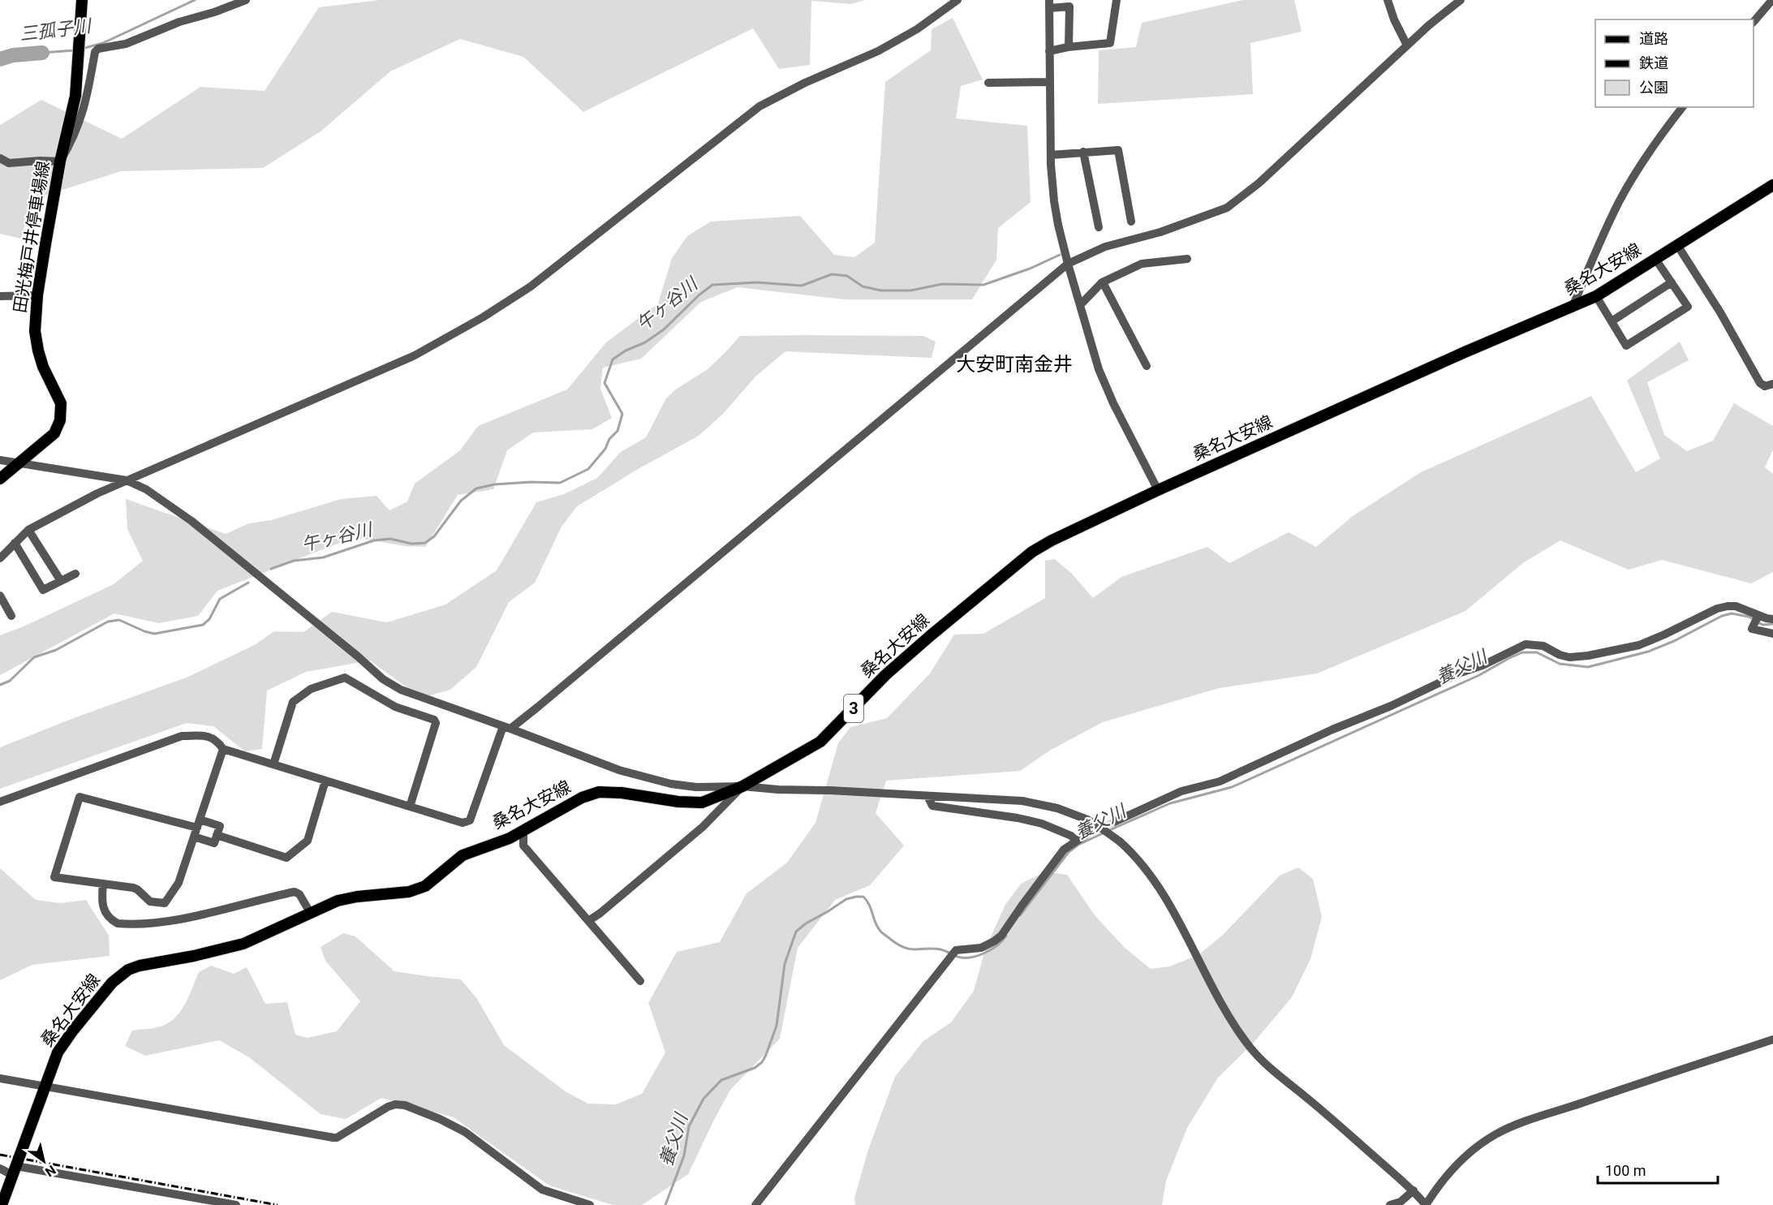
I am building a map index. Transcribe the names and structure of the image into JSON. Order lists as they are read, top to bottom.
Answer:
{
  "streets": {
    "main road": ["田光梅戸井停車場線", "桑名大安線", "3"]
  },
  "districts": ["大安町南金井"],
  "water": ["三孤子川", "午ヶ谷川", "養父川"],
  "legend": ["道路", "鉄道", "公園"],
  "scale_bar": "100 m",
  "north": "bottom right"
}
